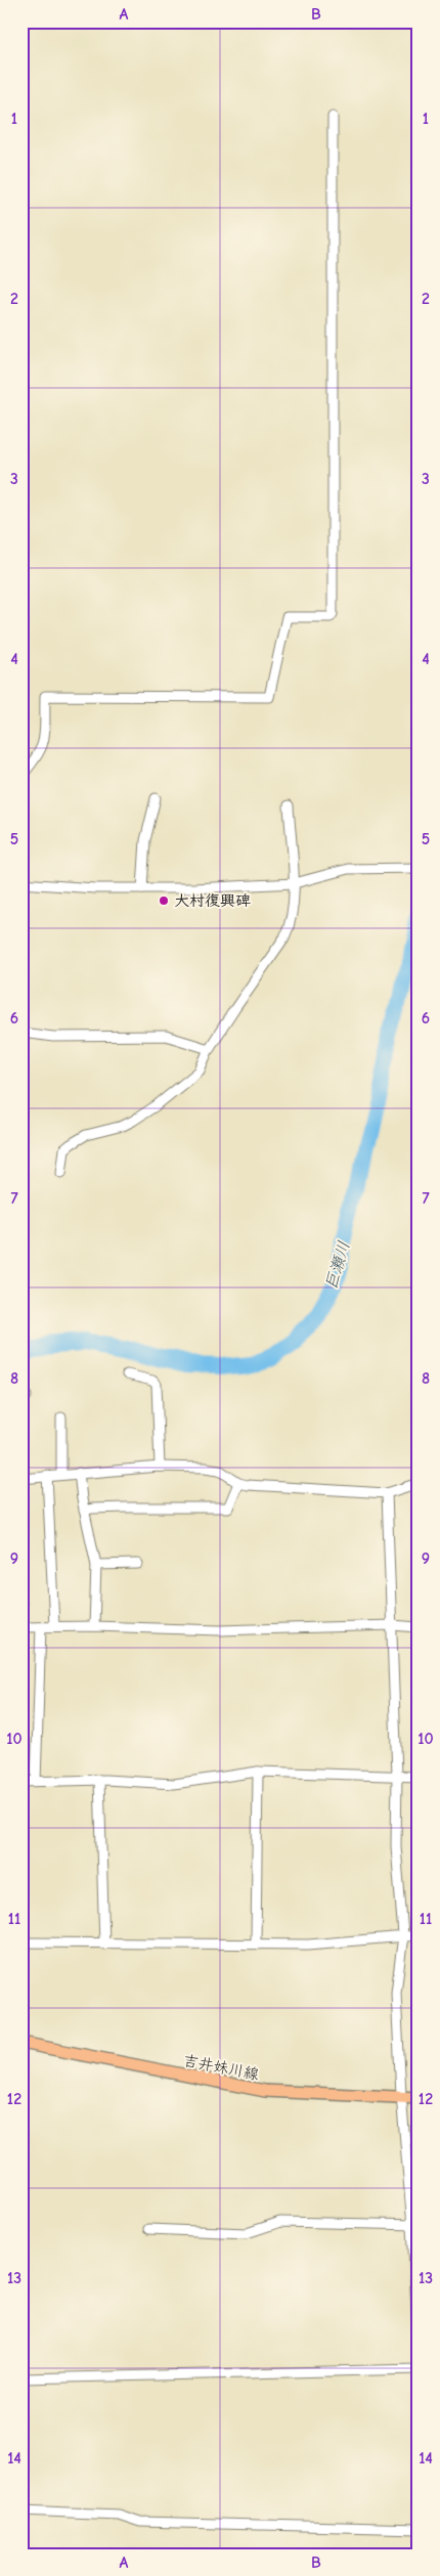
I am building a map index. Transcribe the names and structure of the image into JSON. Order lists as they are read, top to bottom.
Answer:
{
  "streets": {
    "main road": ["吉井妹川線"]
  },
  "water": ["巨瀬川"],
  "places": ["大村復興碑"],
  "grid": {
    "columns": ["A", "B"],
    "rows": [
      "1",
      "2",
      "3",
      "4",
      "5",
      "6",
      "7",
      "8",
      "9",
      "10",
      "11",
      "12",
      "13",
      "14"
    ]
  }
}
